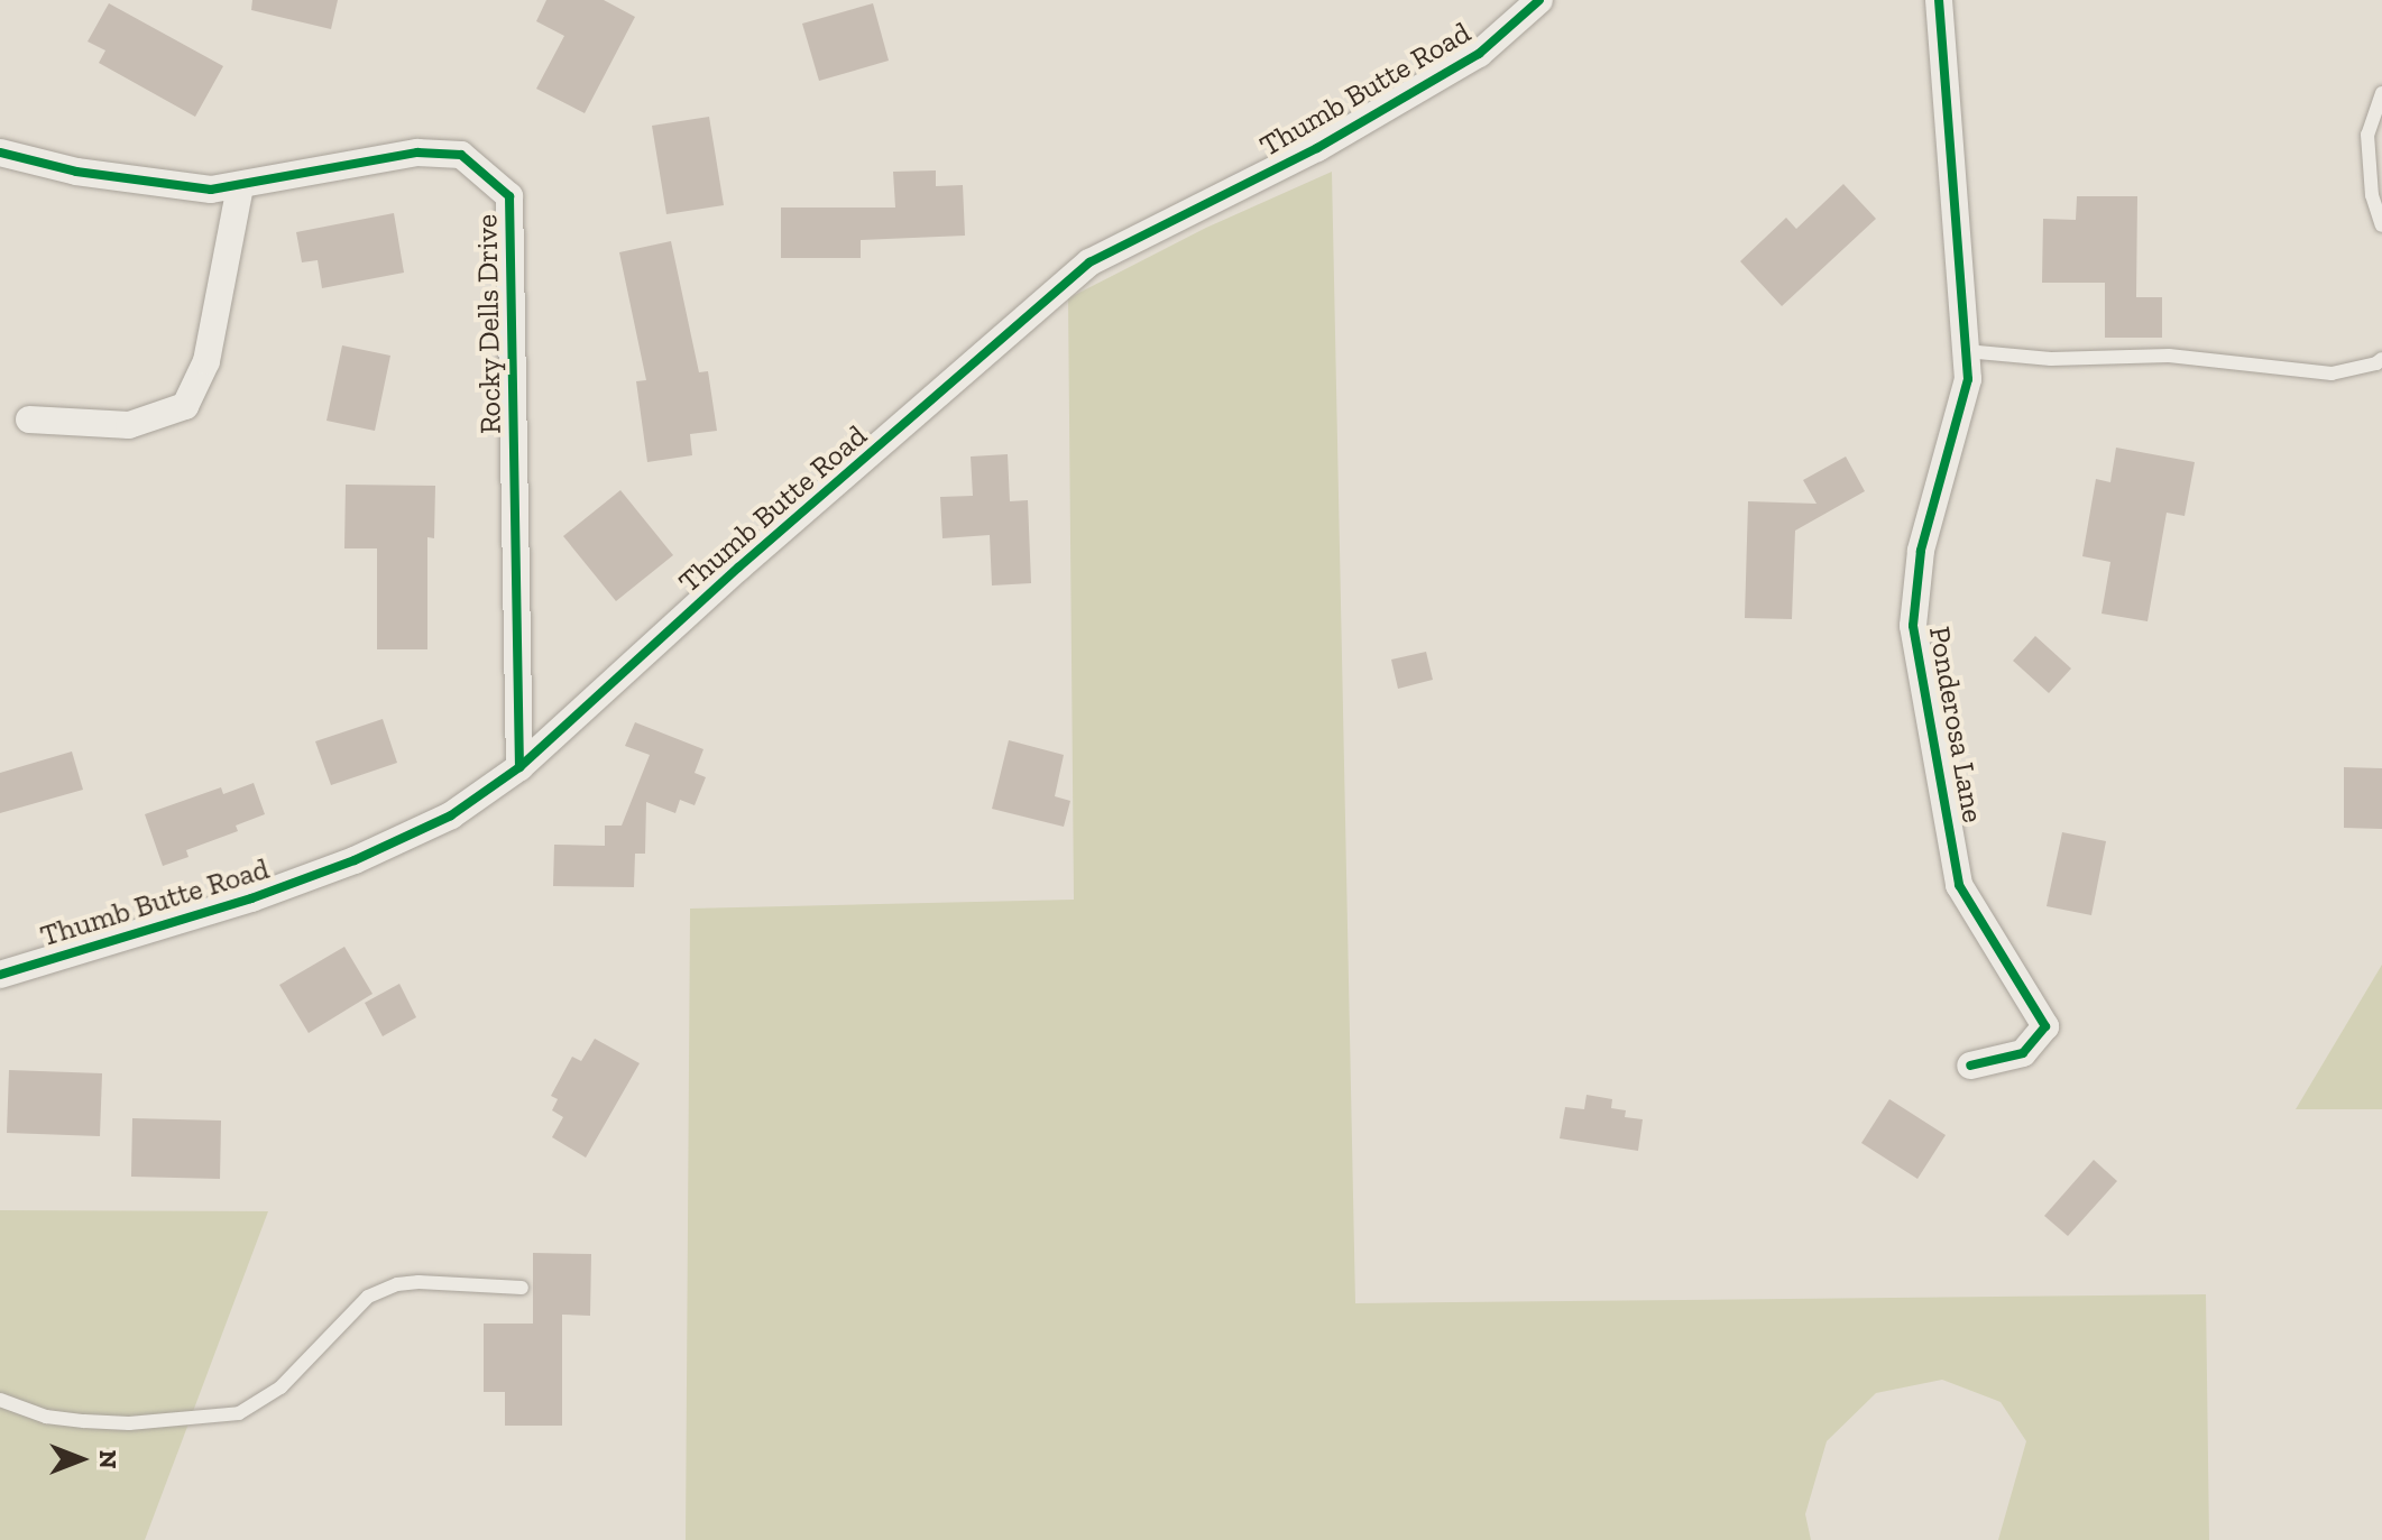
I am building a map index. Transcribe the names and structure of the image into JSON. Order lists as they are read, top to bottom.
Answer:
{
  "streets": {
    "street": ["Thumb Butte Road", "Rocky Dells Drive", "Ponderosa Lane"]
  },
  "crossings": [
    ["Thumb Butte Road", "Rocky Dells Drive"]
  ],
  "north": "right"
}
